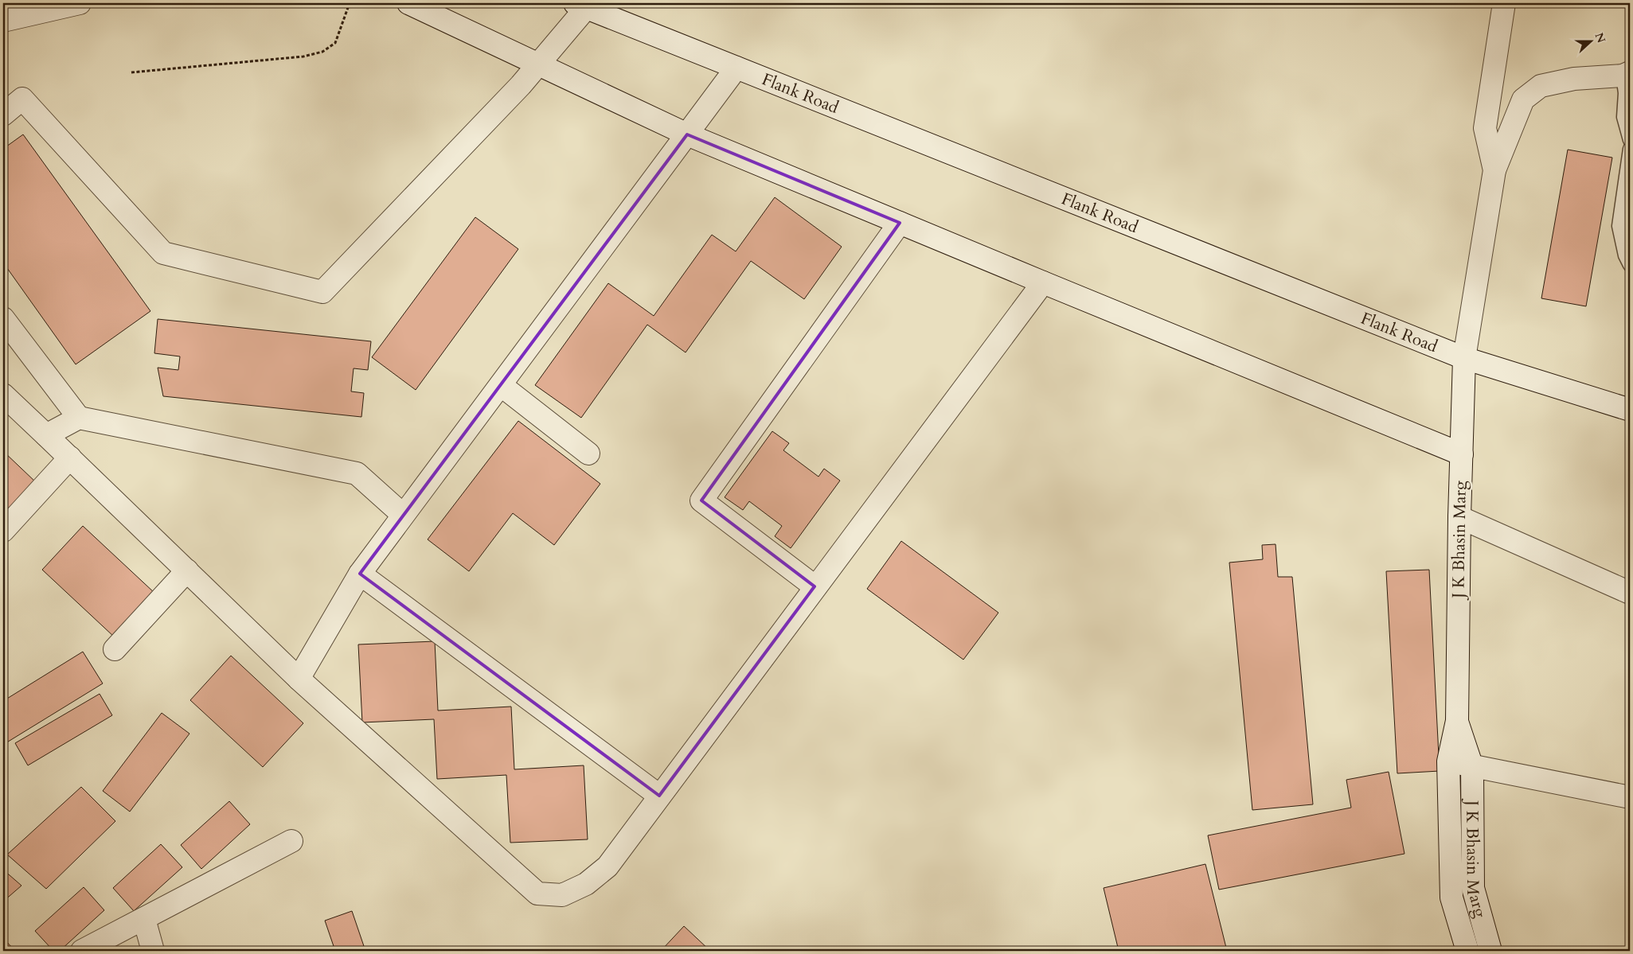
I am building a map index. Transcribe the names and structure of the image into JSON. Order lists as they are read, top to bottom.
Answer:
{
  "streets": {
    "street": ["Flank Road", "J K Bhasin Marg"]
  },
  "crossings": [
    ["Flank Road", "J K Bhasin Marg"]
  ],
  "north": "right"
}
